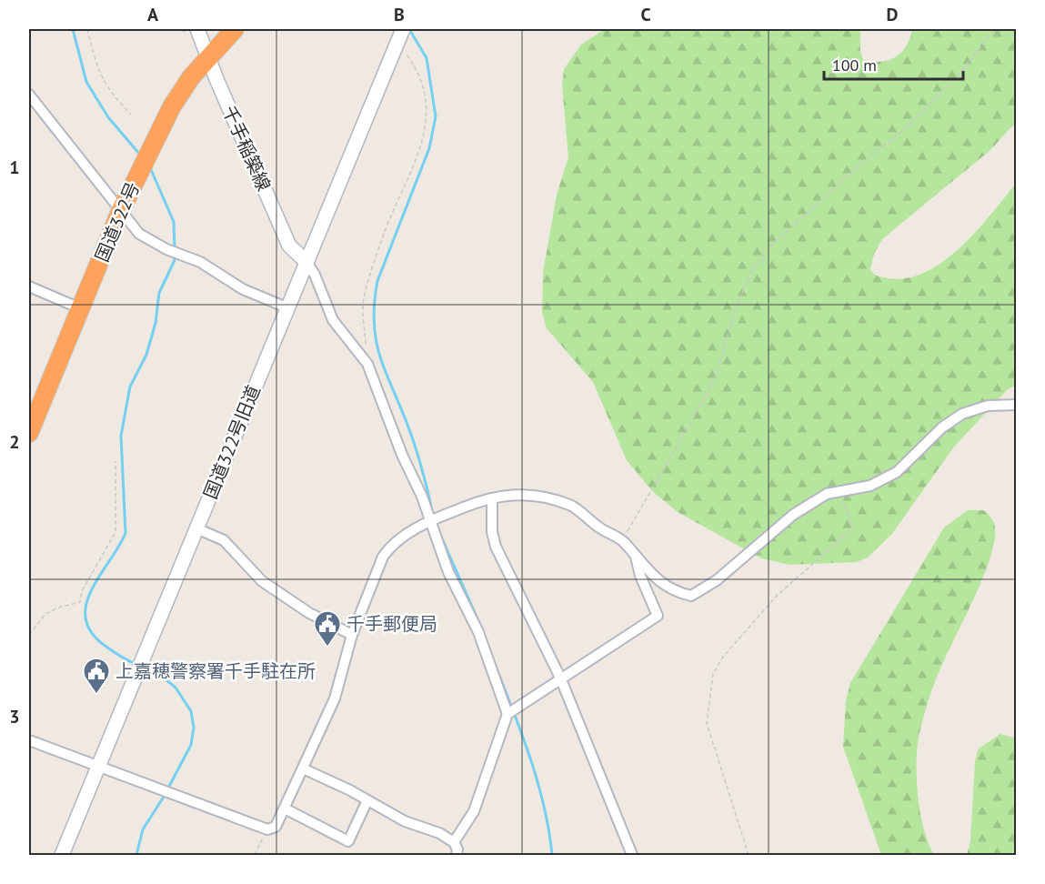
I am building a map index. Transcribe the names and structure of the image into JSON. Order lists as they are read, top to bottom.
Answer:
{
  "streets": {
    "highway": ["国道322号"],
    "street": ["千手稲築線", "国道322号旧道"]
  },
  "crossings": [
    ["千手稲築線", "国道322号"],
    ["千手稲築線", "国道322号旧道"]
  ],
  "places": {
    "public building": ["千手郵便局", "上嘉穂警察署千手駐在所"]
  },
  "scale_bar": "100 m",
  "grid": {
    "columns": [
      "A",
      "B",
      "C",
      "D"
    ],
    "rows": ["1", "2", "3"]
  }
}
